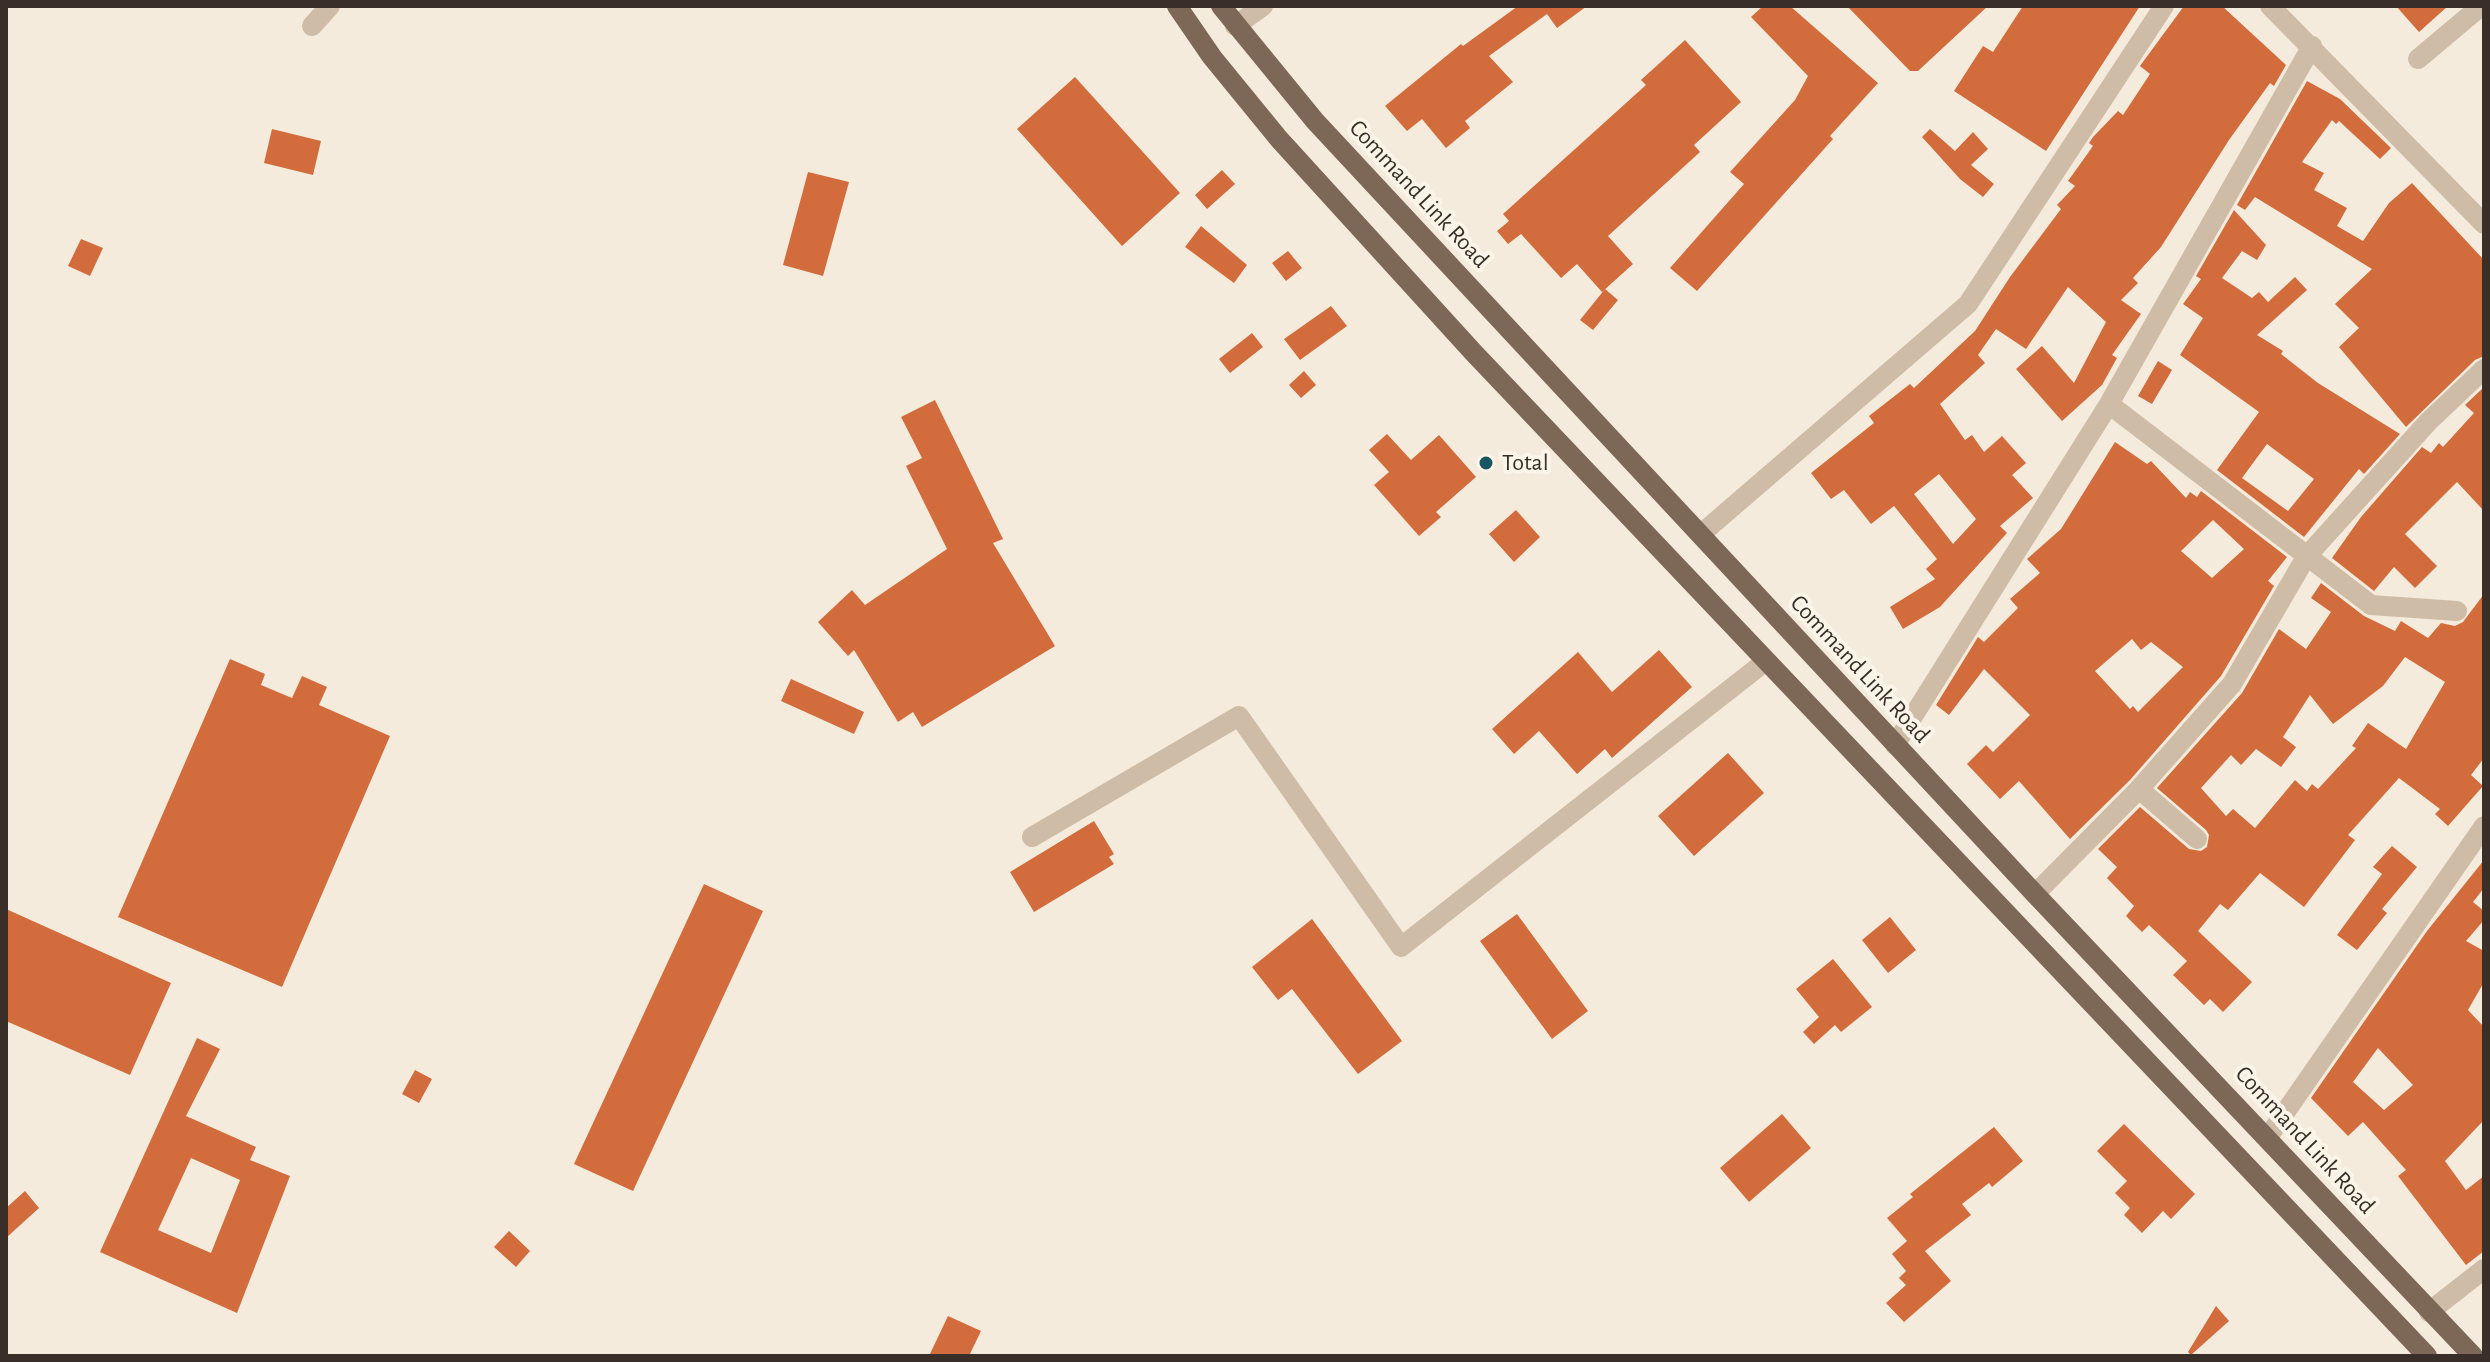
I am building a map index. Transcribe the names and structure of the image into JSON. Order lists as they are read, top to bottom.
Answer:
{
  "streets": {
    "main road": ["Command Link Road"]
  },
  "places": ["Total"]
}
